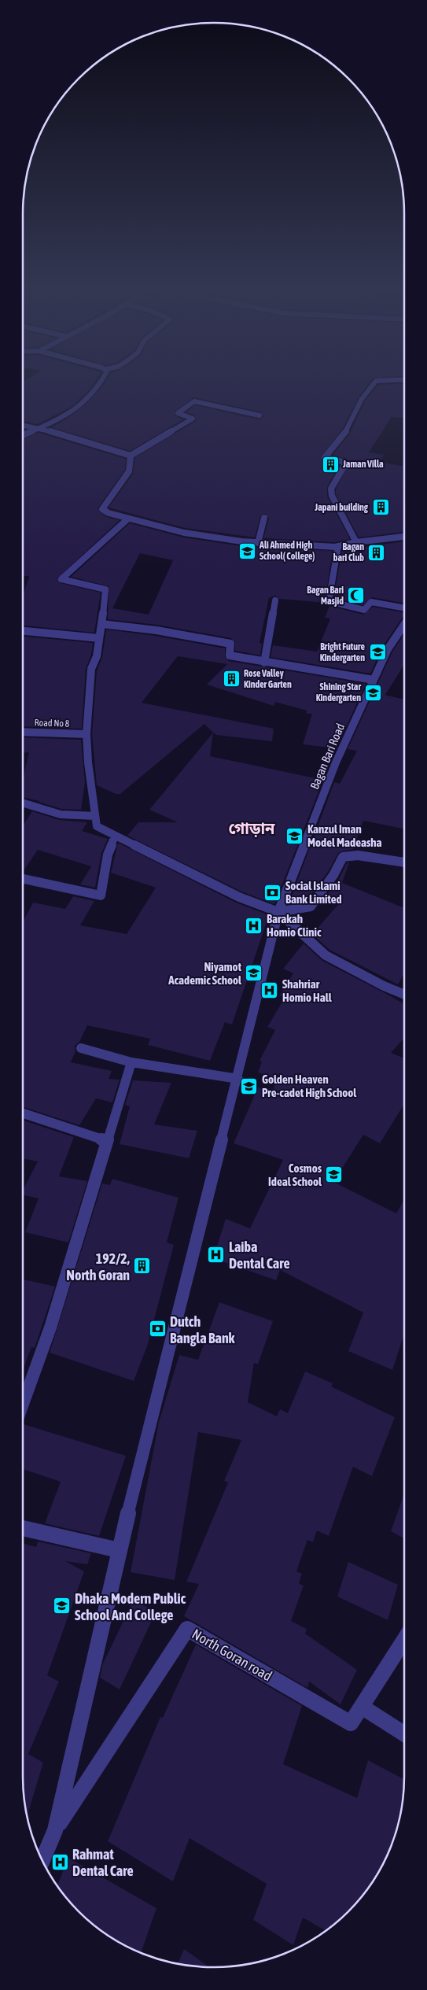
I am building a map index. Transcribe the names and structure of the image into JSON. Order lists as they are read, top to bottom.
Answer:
{
  "streets": {
    "street": ["Road No 8", "Bagan Bari Road", "North Goran road"]
  },
  "crossings": [
    ["Bagan Bari Road", "North Goran road"]
  ],
  "districts": ["গোড়ান"],
  "places": {
    "building": [
      "Jaman Villa",
      "Japani building",
      "Bagan bari Club",
      "Rose Valley Kinder Garten",
      "192/2, North Goran"
    ],
    "school or university": [
      "Ali Ahmed High School( College)",
      "Bright Future Kindergarten",
      "Shining Star Kindergarten",
      "Kanzul Iman Model Madeasha",
      "Niyamot Academic School",
      "Golden Heaven Pre-cadet High School",
      "Cosmos Ideal School",
      "Dhaka Modern Public School And College"
    ],
    "mosque": ["Bagan Bari Masjid"],
    "bank": ["Social Islami Bank Limited", "Dutch Bangla Bank"],
    "hospital": [
      "Barakah Homio Clinic",
      "Shahriar Homio Hall",
      "Laiba Dental Care",
      "Rahmat Dental Care"
    ]
  }
}
